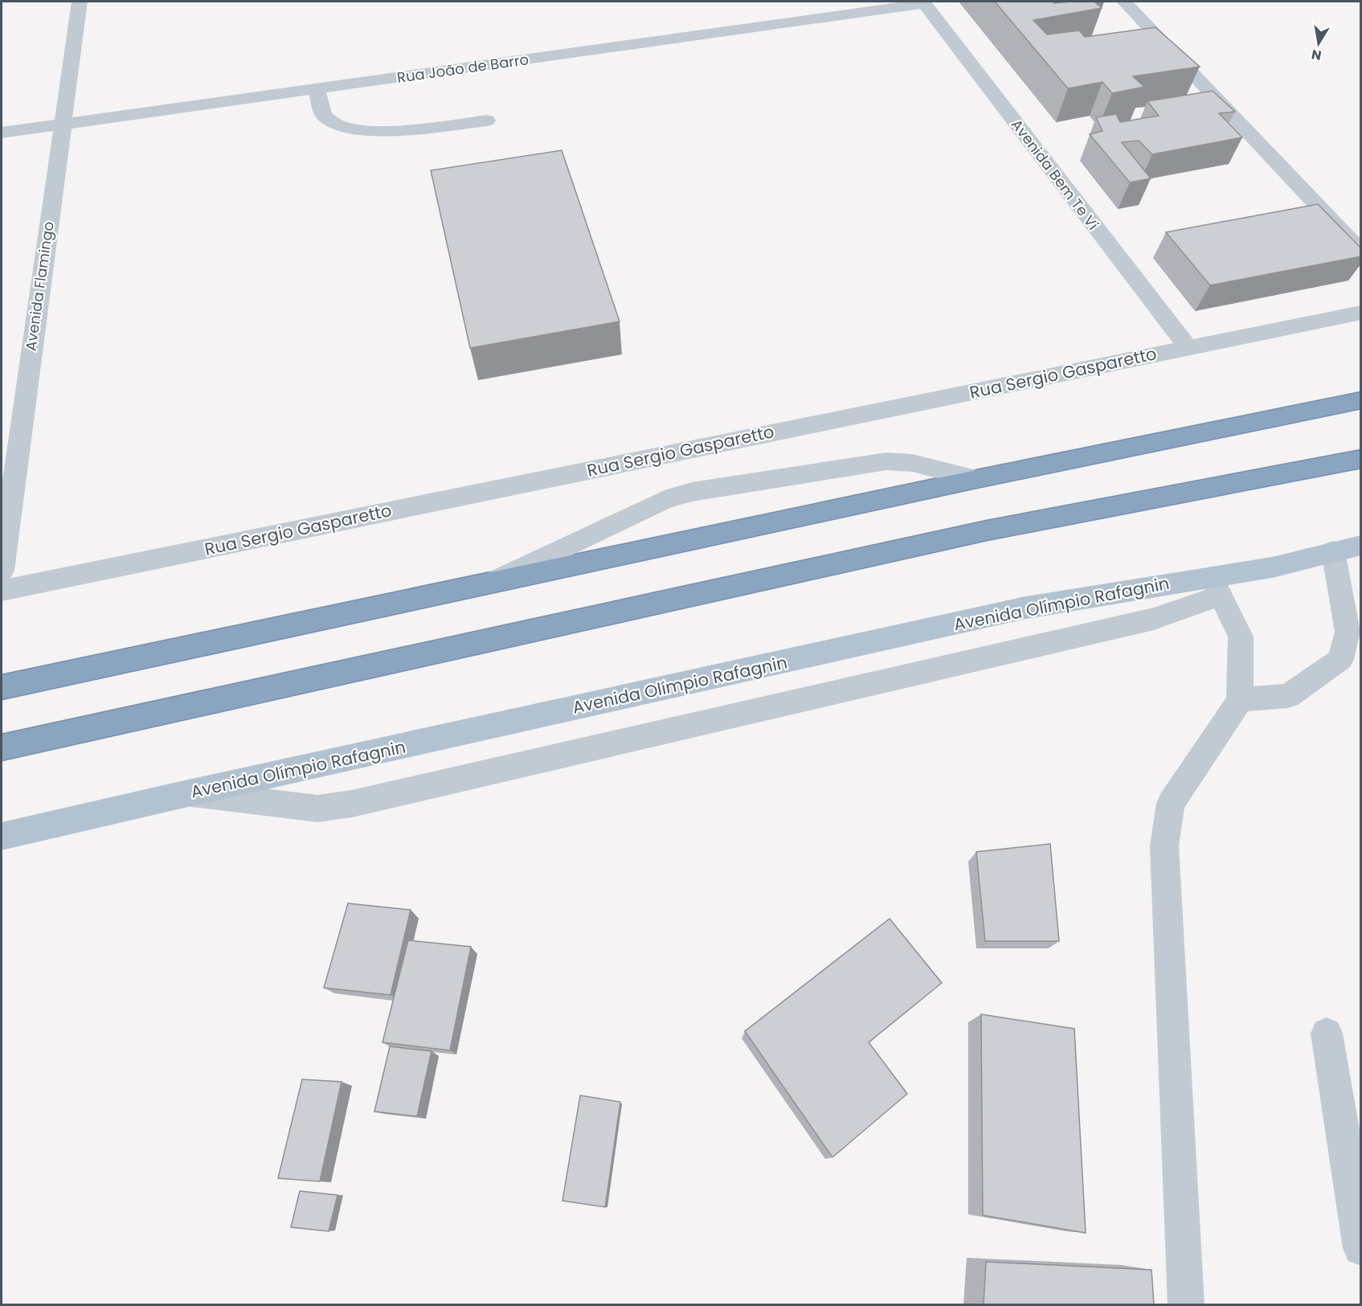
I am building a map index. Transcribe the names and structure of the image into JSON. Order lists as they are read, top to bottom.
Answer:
{
  "streets": {
    "main road": ["Avenida Olímpio Rafagnin"],
    "street": [
      "Rua João de Barro",
      "Avenida Bem Te Vi",
      "Avenida Flamingo",
      "Rua Sergio Gasparetto"
    ]
  },
  "crossings": [
    ["Rua João de Barro", "Avenida Bem Te Vi"],
    ["Rua João de Barro", "Avenida Flamingo"],
    ["Avenida Bem Te Vi", "Rua Sergio Gasparetto"]
  ],
  "north": "bottom"
}
